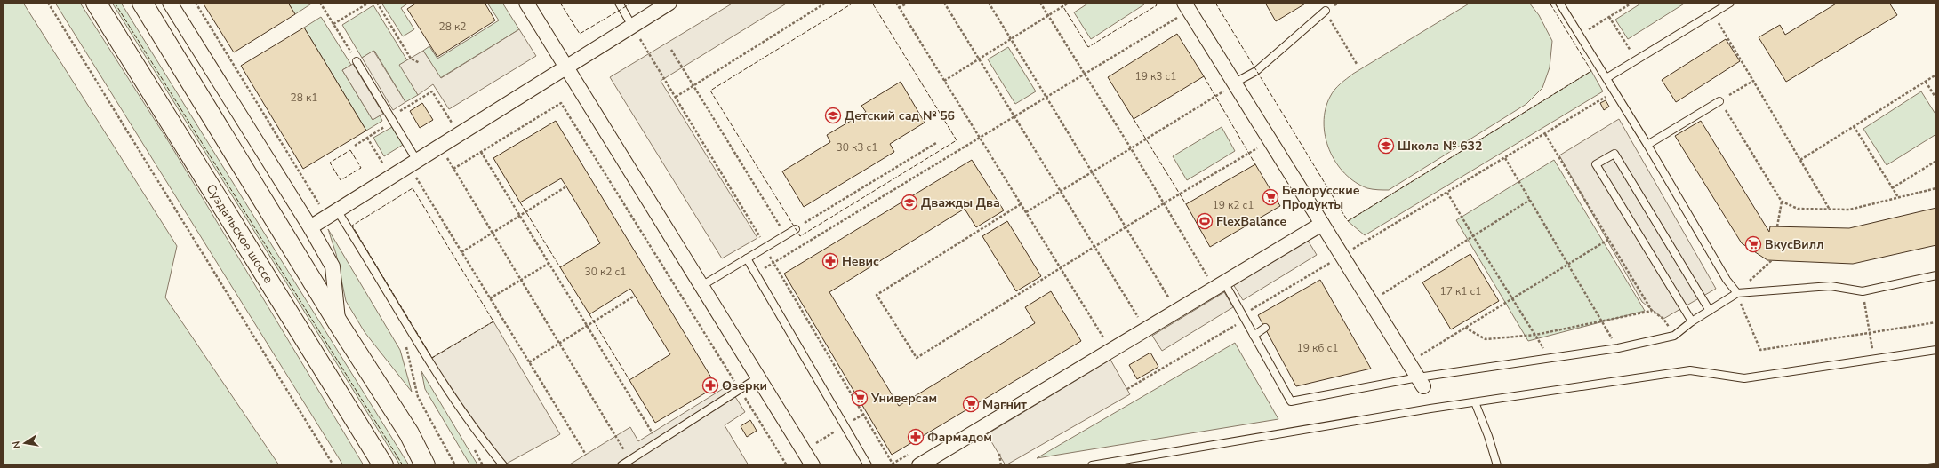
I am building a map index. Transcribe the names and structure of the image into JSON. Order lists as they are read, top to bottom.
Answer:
{
  "streets": {
    "main road": ["Суздальское шоссе"]
  },
  "places": {
    "school or university": ["Детский сад № 56", "Школа № 632", "Дважды Два"],
    "supermarket": [
      "Белорусские Продукты",
      "ВкусВилл",
      "Универсам",
      "Магнит"
    ],
    "sports": ["FlexBalance"],
    "pharmacy": ["Невис", "Озерки", "Фармадом"]
  },
  "house_numbers": [
    "28 к2",
    "19 к3 с1",
    "28 к1",
    "30 к3 с1",
    "19 к2 с1",
    "30 к2 с1",
    "17 к1 с1",
    "19 к6 с1"
  ],
  "north": "left"
}
